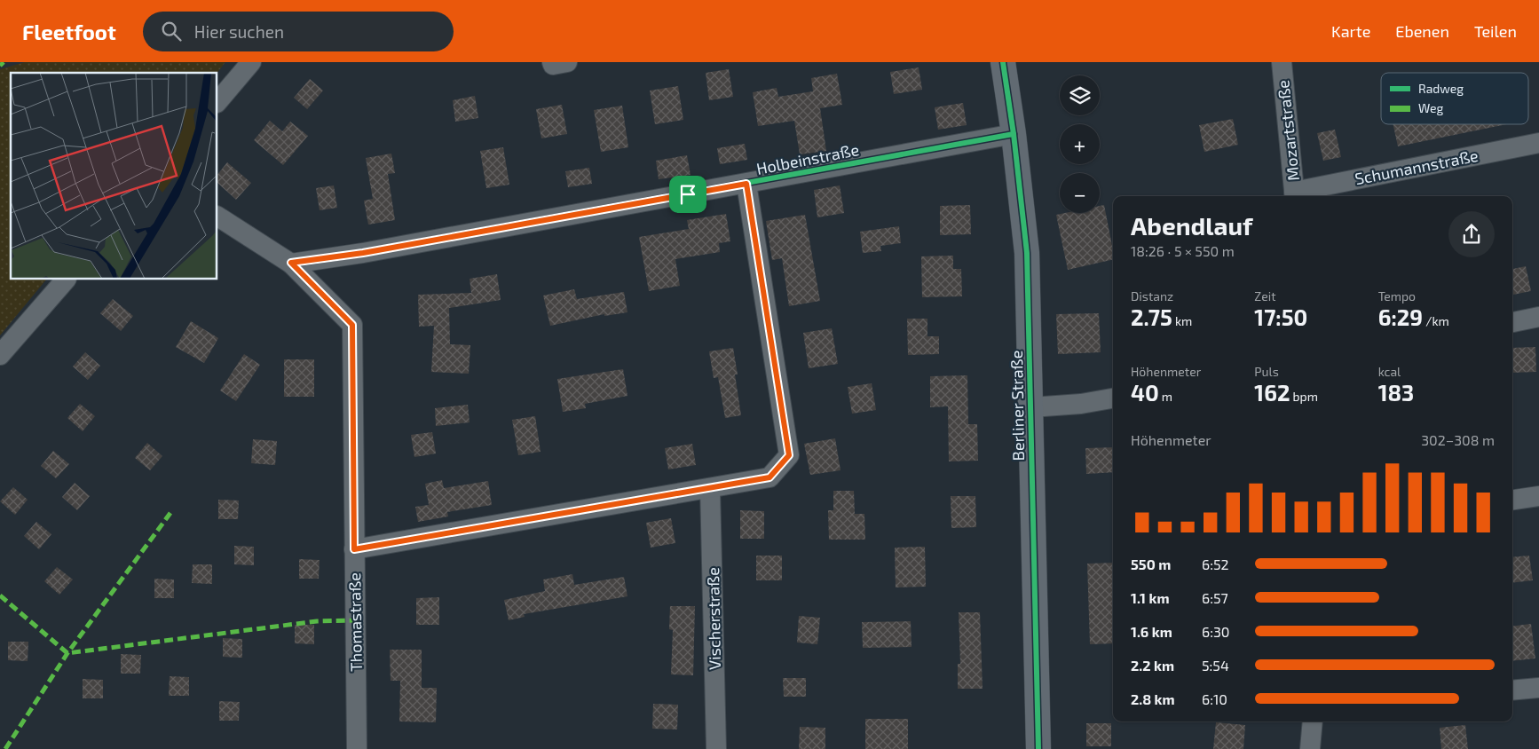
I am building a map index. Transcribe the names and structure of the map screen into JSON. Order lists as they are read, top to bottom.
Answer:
{
  "streets": {
    "main road": ["Berliner Straße"],
    "street": [
      "Mozartstraße",
      "Holbeinstraße",
      "Schumannstraße",
      "Vischerstraße",
      "Thomastraße"
    ]
  },
  "crossings": [
    ["Mozartstraße", "Schumannstraße"],
    ["Holbeinstraße", "Berliner Straße"],
    ["Holbeinstraße", "Thomastraße"]
  ],
  "legend": ["Radweg", "Weg"],
  "page": {
    "header": "Fleetfoot",
    "search": "Hier suchen",
    "nav": ["Karte", "Ebenen", "Teilen"],
    "map_buttons": ["+", "−"],
    "heading": ["Abendlauf", "18:26 · 5 × 550 m"],
    "stats": [
      ["Distanz", "2.75 km"],
      ["Zeit", "17:50"],
      ["Tempo", "6:29 /km"],
      ["Höhenmeter", "40 m"],
      ["Puls", "162 bpm"],
      ["kcal", "183"]
    ],
    "chart": ["Höhenmeter", "302–308 m"],
    "list": [
      {
        "name": "550 m",
        "note": "6:52"
      },
      {
        "name": "1.1 km",
        "note": "6:57"
      },
      {
        "name": "1.6 km",
        "note": "6:30"
      },
      {
        "name": "2.2 km",
        "note": "5:54"
      },
      {
        "name": "2.8 km",
        "note": "6:10"
      }
    ]
  }
}
